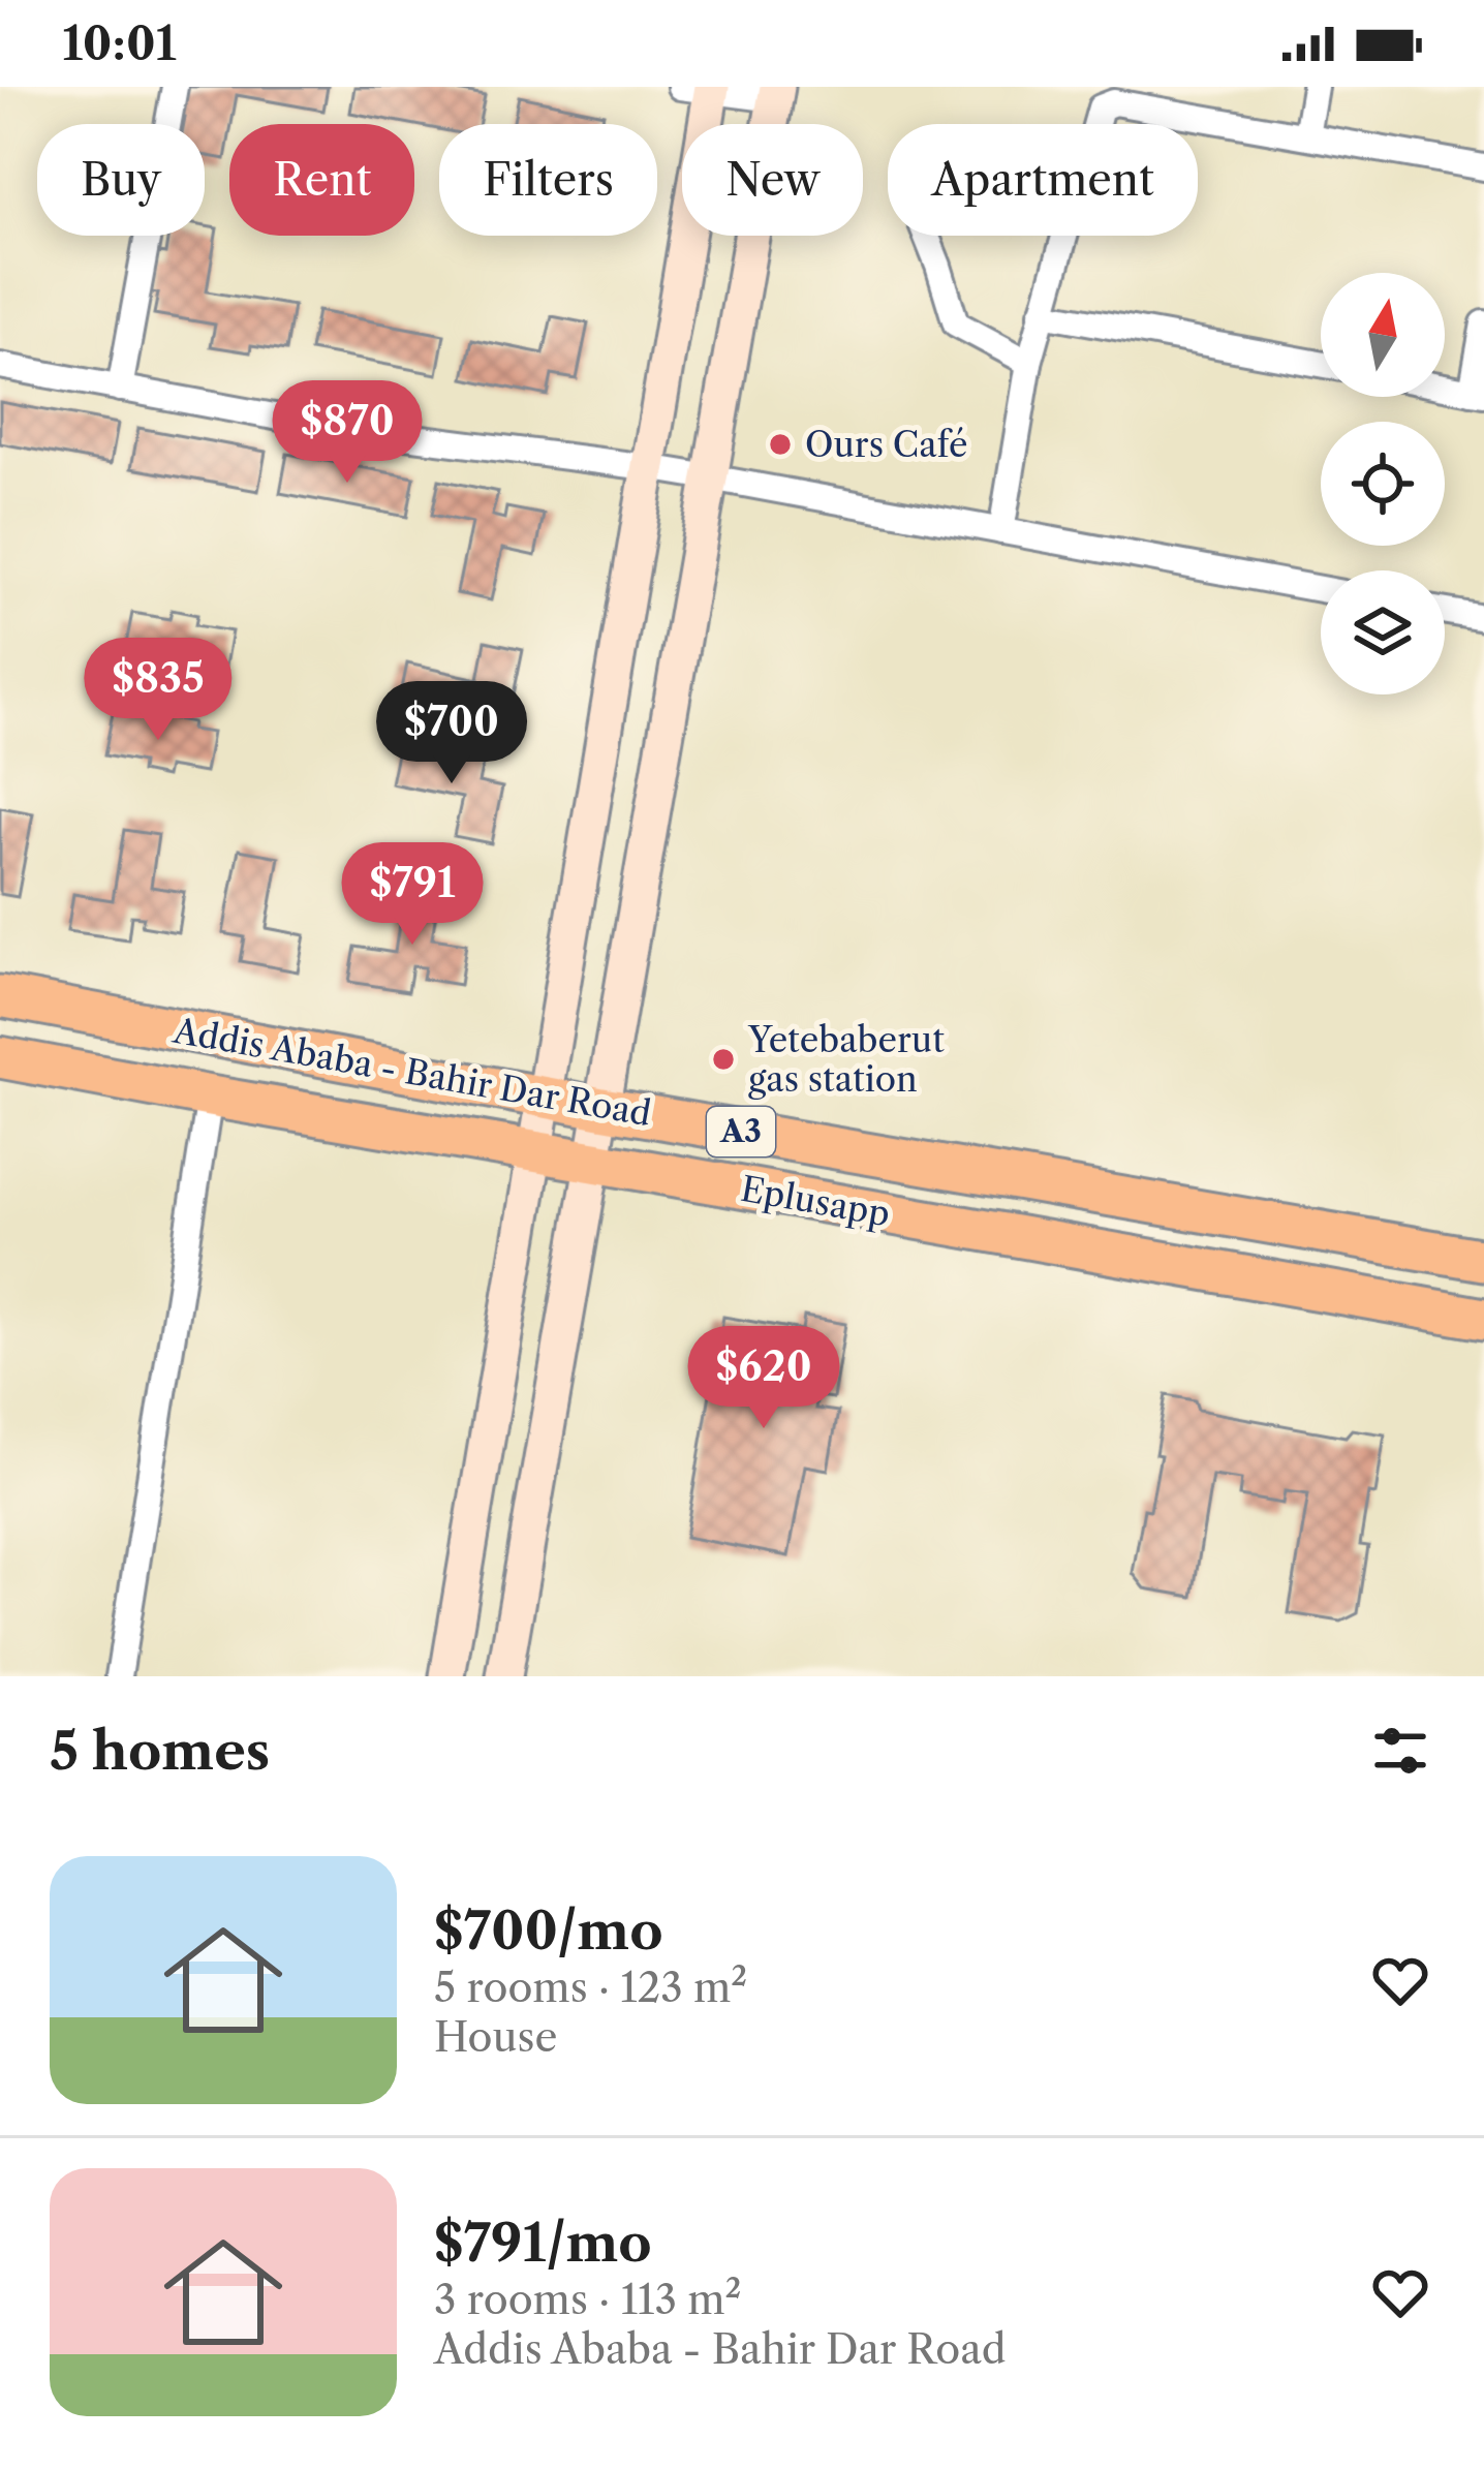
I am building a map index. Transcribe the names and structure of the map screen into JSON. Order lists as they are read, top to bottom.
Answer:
{
  "streets": {
    "highway": ["Addis Ababa - Bahir Dar Road", "A3", "Eplusapp"]
  },
  "places": ["Ours Café", "Yetebaberut gas station"],
  "north": "top",
  "page": {
    "status": "10:01",
    "chip": [
      "Buy",
      "Rent",
      "Filters",
      "New",
      "Apartment"
    ],
    "price": [
      "$870",
      "$835",
      "$700",
      "$791",
      "$620"
    ],
    "heading": "5 homes",
    "list": [
      {
        "name": "$700/mo",
        "note": "5 rooms · 123 m² · House"
      },
      {
        "name": "$791/mo",
        "note": "3 rooms · 113 m² · Addis Ababa - Bahir Dar Road"
      }
    ]
  }
}
